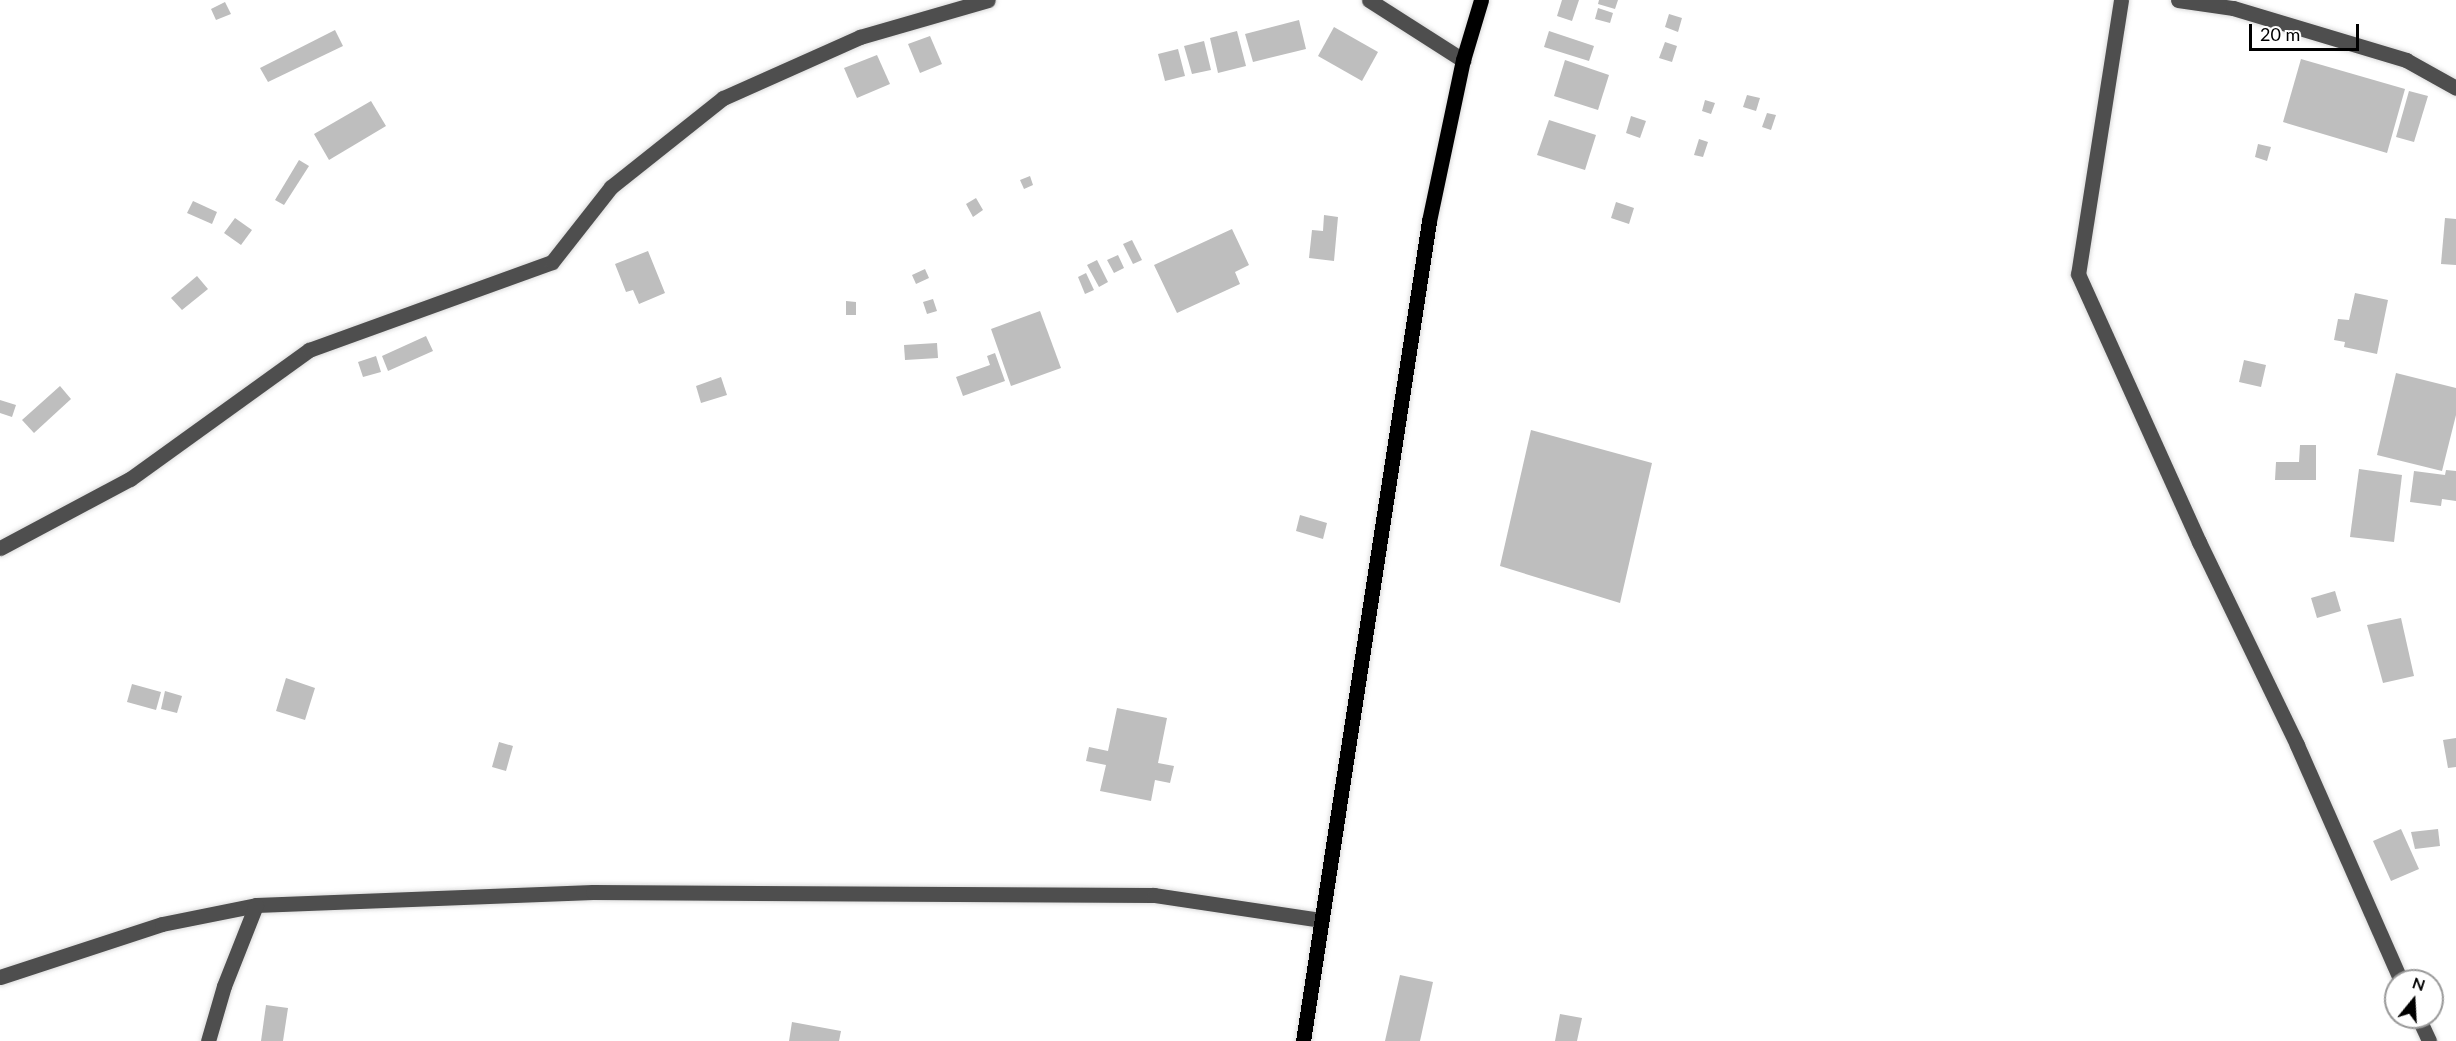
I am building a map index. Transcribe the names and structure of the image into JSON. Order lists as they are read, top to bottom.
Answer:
{
  "scale_bar": "20 m",
  "north": "top"
}
